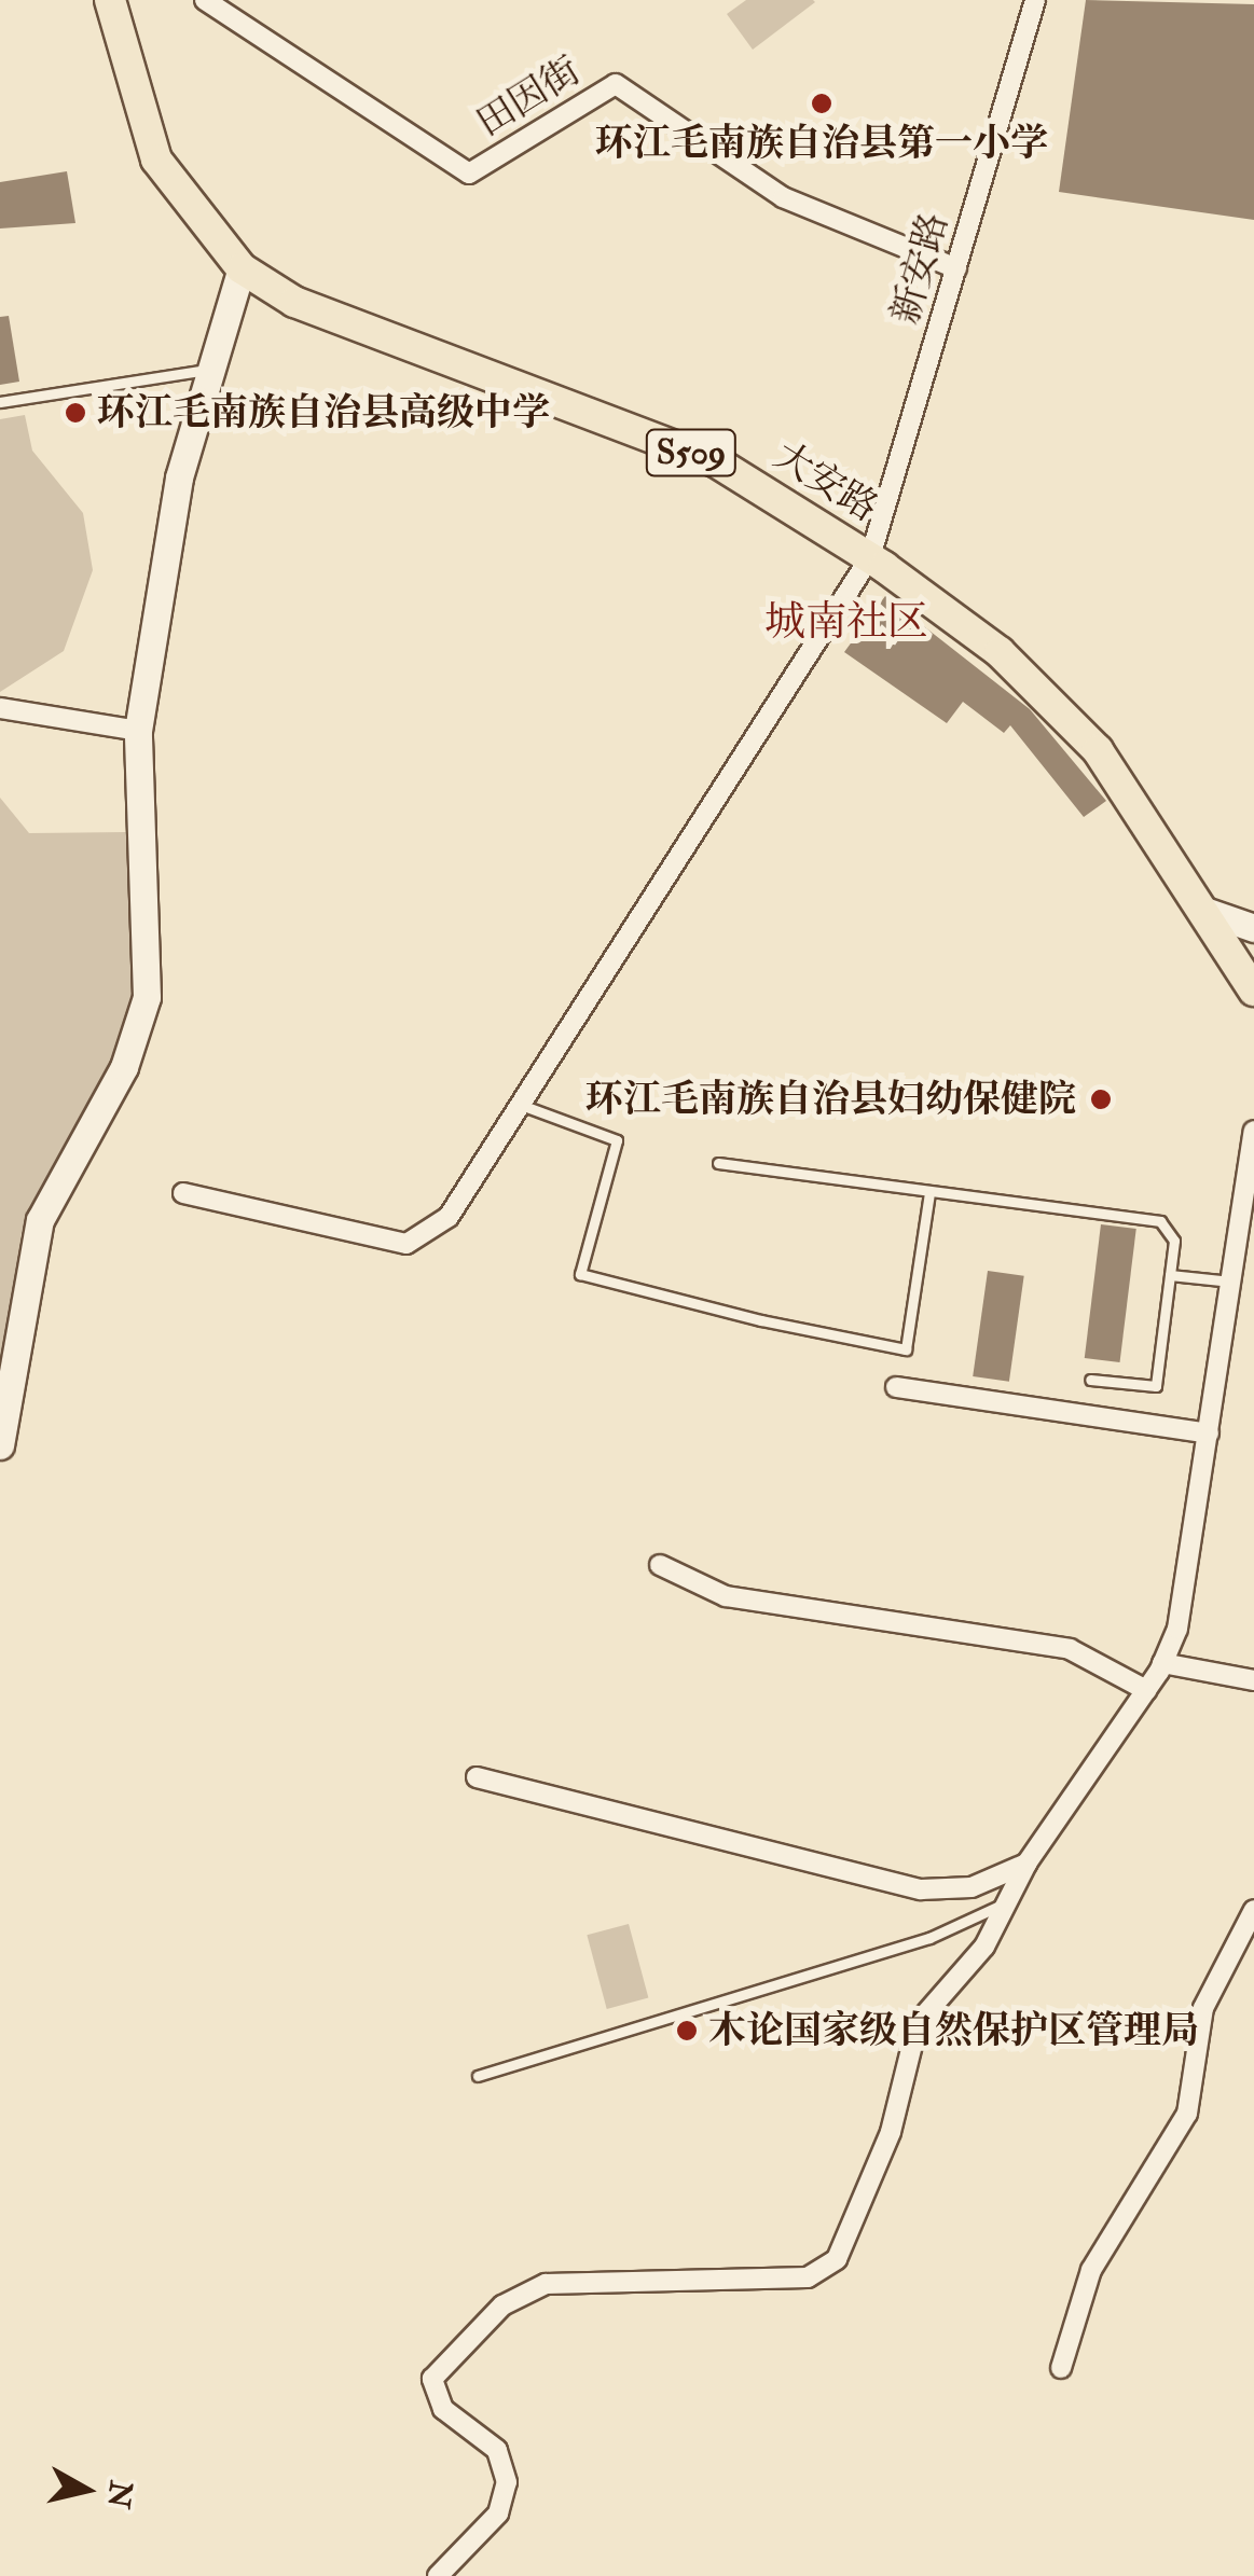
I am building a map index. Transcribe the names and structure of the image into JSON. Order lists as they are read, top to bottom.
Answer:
{
  "streets": {
    "main road": ["S509", "大安路"],
    "street": ["田因街", "新安路"]
  },
  "crossings": [
    ["田因街", "新安路"],
    ["新安路", "大安路"]
  ],
  "districts": ["城南社区"],
  "places": [
    "环江毛南族自治县第一小学",
    "环江毛南族自治县高级中学",
    "环江毛南族自治县妇幼保健院",
    "木论国家级自然保护区管理局"
  ],
  "north": "right"
}
